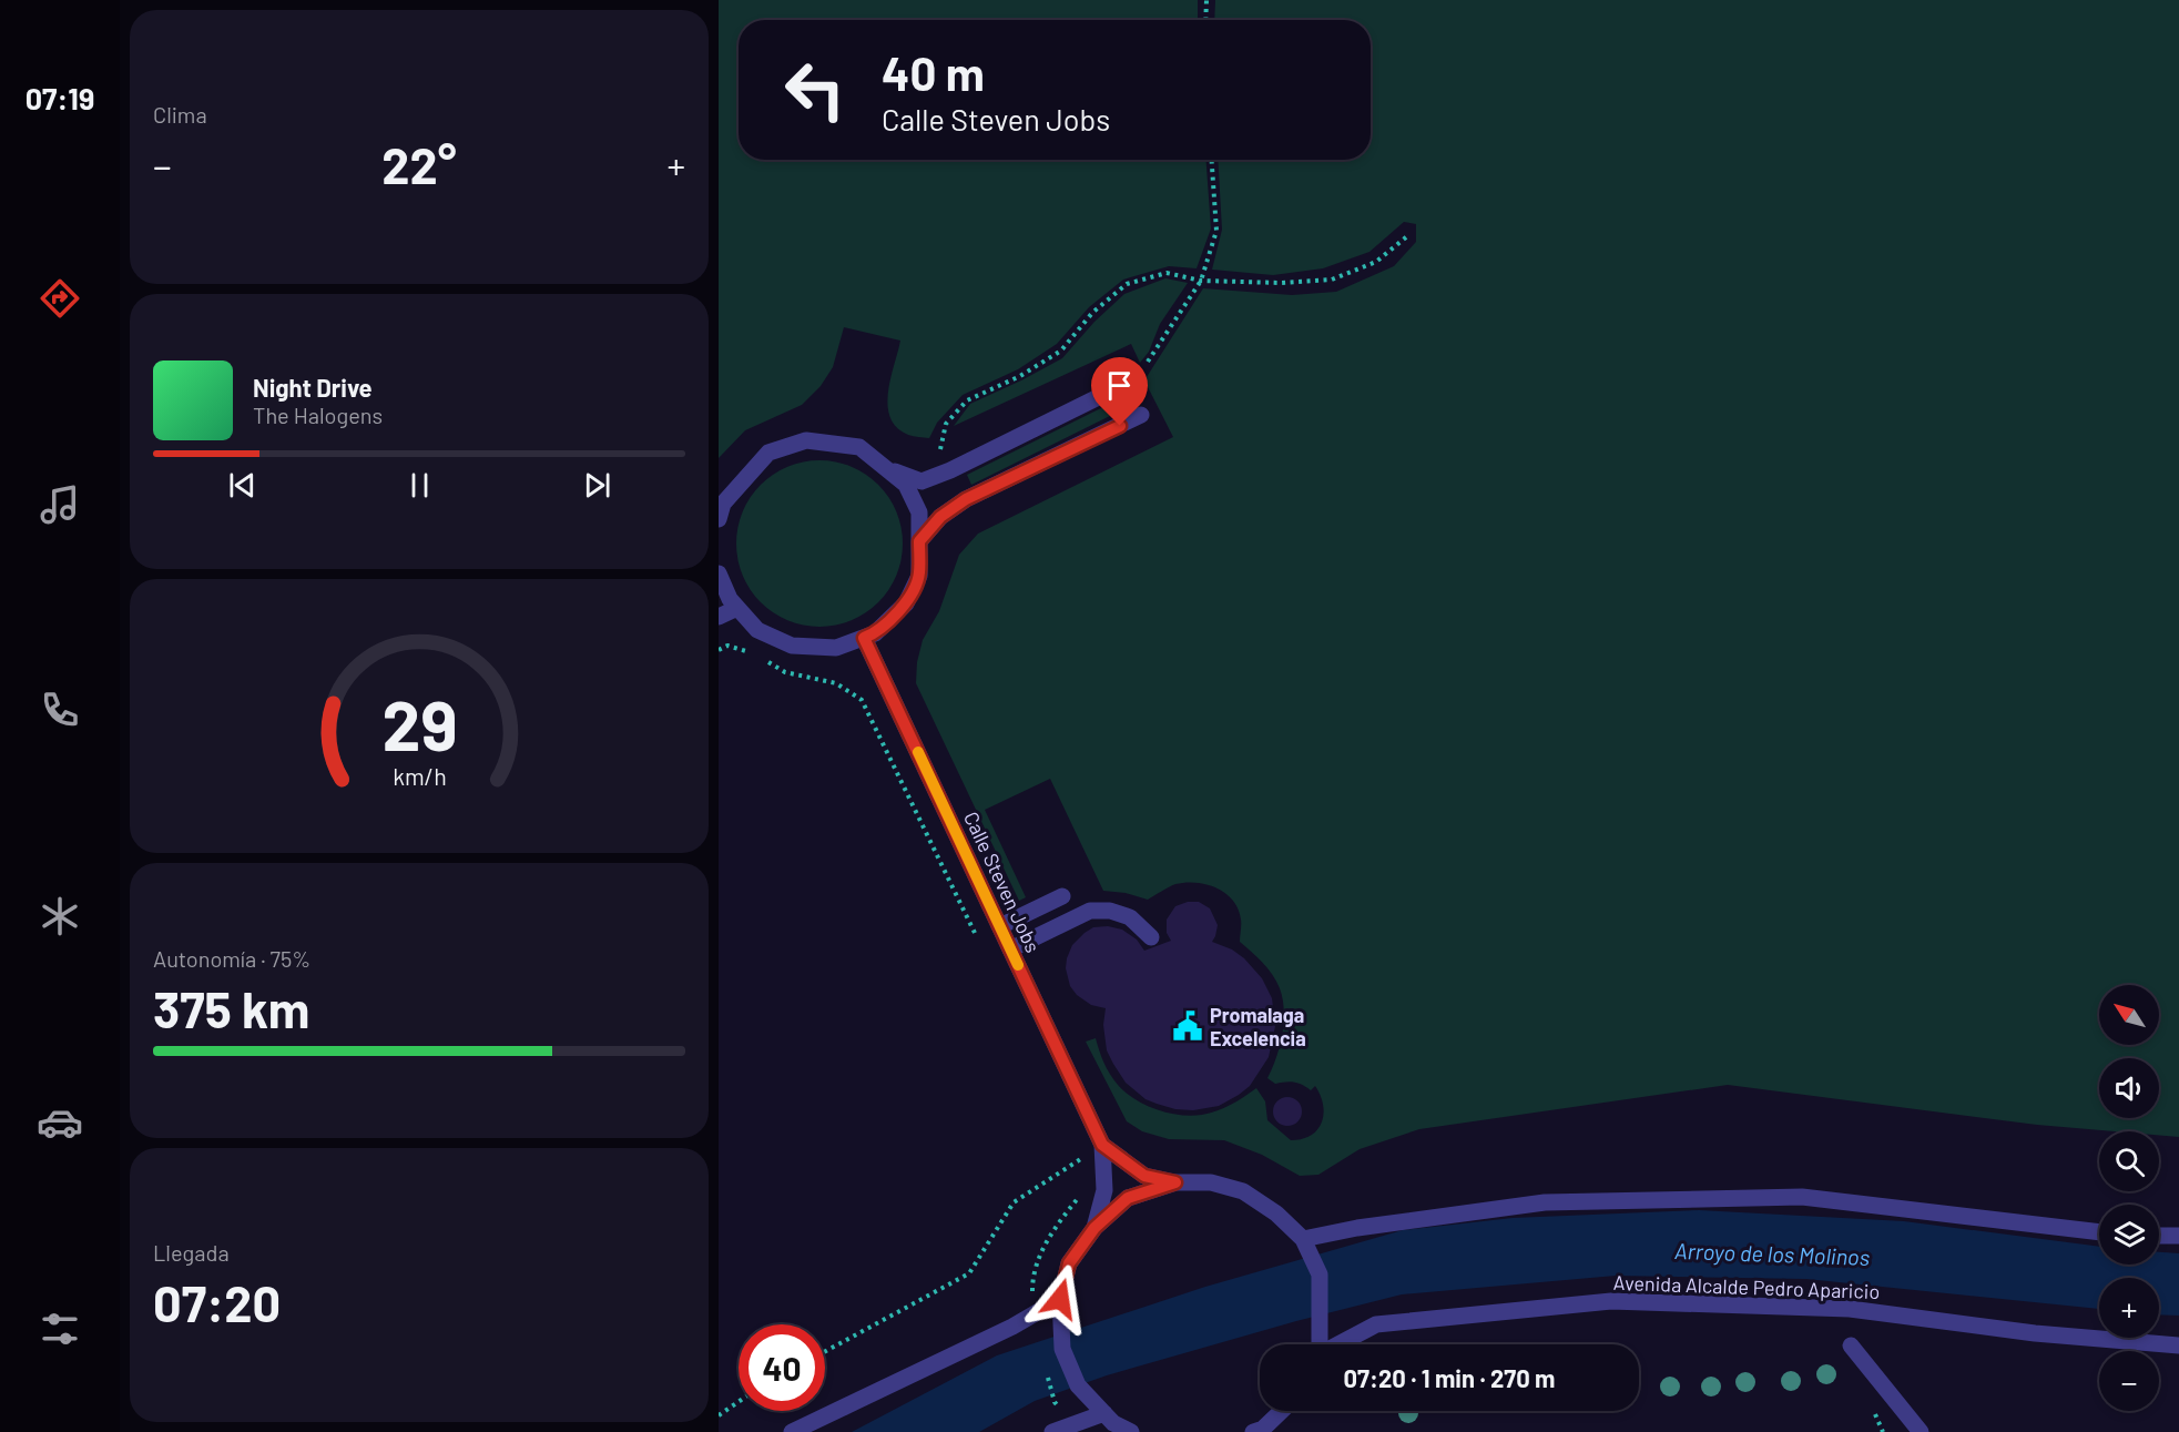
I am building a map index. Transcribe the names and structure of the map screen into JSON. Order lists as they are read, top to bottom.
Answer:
{
  "streets": {
    "street": ["Calle Steven Jobs", "Avenida Alcalde Pedro Aparicio"]
  },
  "crossings": [
    ["Calle Steven Jobs", "Avenida Alcalde Pedro Aparicio"]
  ],
  "water": ["Arroyo de los Molinos"],
  "places": {
    "public building": ["Promalaga Excelencia"]
  },
  "north": "top left",
  "page": {
    "tabs": "07:19",
    "tile": [
      "Clima",
      ["Autonomía · 75%", "375 km"],
      ["Llegada", "07:20"]
    ],
    "turn": ["40 m", "Calle Steven Jobs"],
    "heat": ["−", "22°", "+"],
    "song": ["Night Drive", "The Halogens"],
    "map_buttons": ["+", "−"],
    "limit": "40",
    "trip": "07:20 · 1 min · 270 m",
    "gauge": ["29", "km/h"]
  }
}
